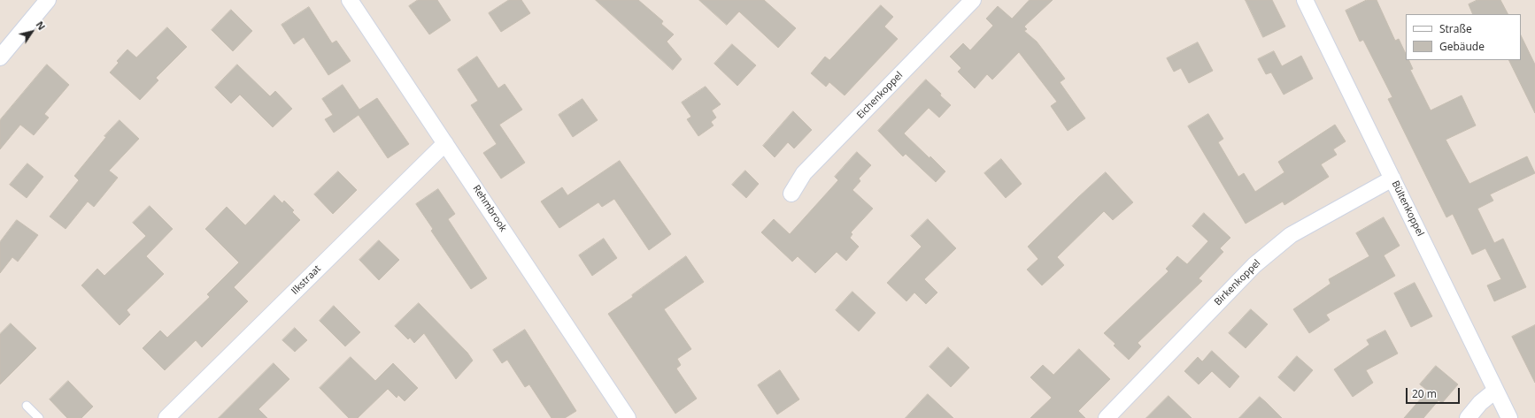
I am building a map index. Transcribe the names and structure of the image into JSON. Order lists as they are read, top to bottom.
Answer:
{
  "streets": {
    "street": [
      "Eichenkoppel",
      "Rehmbrook",
      "Bültenkoppel",
      "Ilkstraat",
      "Birkenkoppel"
    ]
  },
  "crossings": [
    ["Rehmbrook", "Ilkstraat"],
    ["Bültenkoppel", "Birkenkoppel"]
  ],
  "legend": ["Straße", "Gebäude"],
  "scale_bar": "20 m",
  "north": "top right"
}
